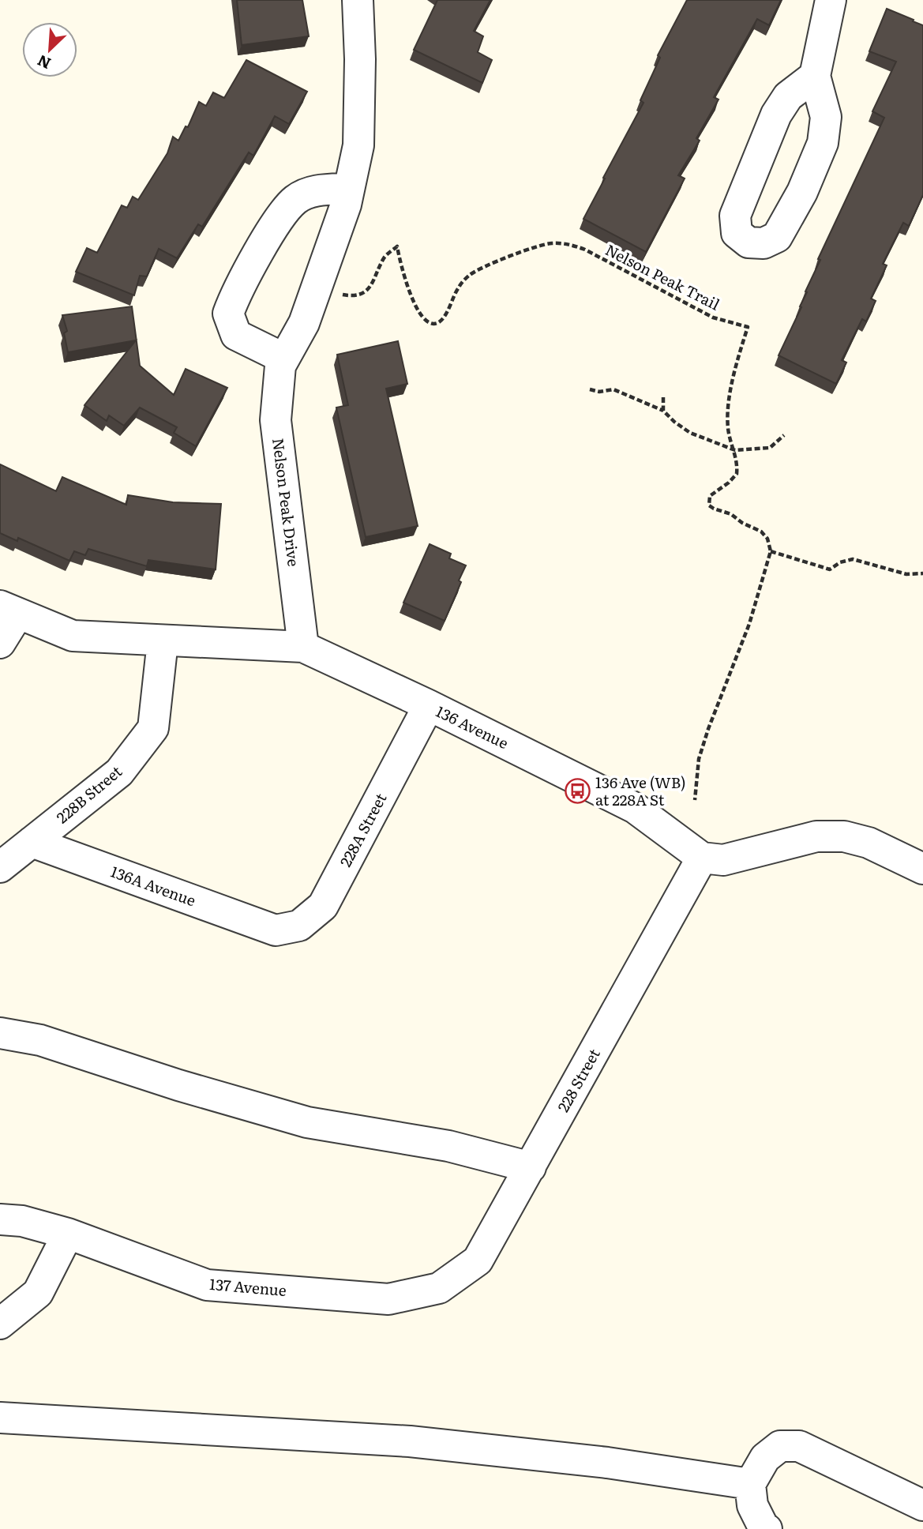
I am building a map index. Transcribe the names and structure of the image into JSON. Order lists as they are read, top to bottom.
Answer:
{
  "streets": {
    "street": [
      "Nelson Peak Drive",
      "136 Avenue",
      "228B Street",
      "228A Street",
      "136A Avenue",
      "228 Street",
      "137 Avenue"
    ],
    "path": ["Nelson Peak Trail"]
  },
  "crossings": [
    ["Nelson Peak Drive", "136 Avenue"],
    ["136 Avenue", "228B Street"],
    ["136 Avenue", "228A Street"],
    ["136 Avenue", "228 Street"],
    ["228B Street", "136A Avenue"],
    ["228A Street", "136A Avenue"],
    ["228 Street", "137 Avenue"]
  ],
  "places": {
    "bus stop": ["136 Ave (WB) at 228A St"]
  },
  "north": "bottom left"
}
